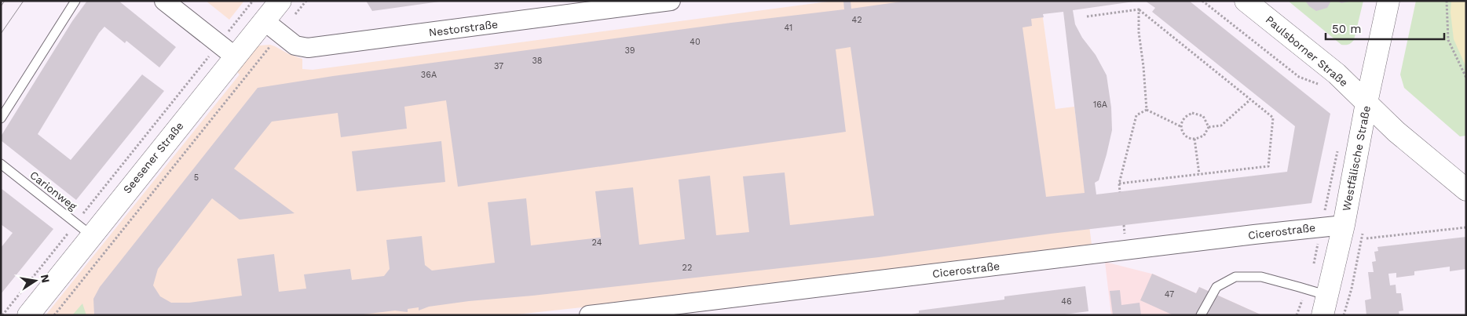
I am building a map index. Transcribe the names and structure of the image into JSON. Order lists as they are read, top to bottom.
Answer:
{
  "streets": {
    "street": [
      "Nestorstraße",
      "Paulsborner Straße",
      "Seesener Straße",
      "Westfälische Straße",
      "Cicerostraße"
    ],
    "lane": ["Carionweg"]
  },
  "crossings": [
    ["Nestorstraße", "Seesener Straße"],
    ["Paulsborner Straße", "Westfälische Straße"],
    ["Seesener Straße", "Carionweg"],
    ["Westfälische Straße", "Cicerostraße"]
  ],
  "house_numbers": [
    "42",
    "41",
    "40",
    "39",
    "38",
    "37",
    "36A",
    "16A",
    "5",
    "24",
    "22",
    "47",
    "46"
  ],
  "scale_bar": "50 m",
  "north": "right"
}
